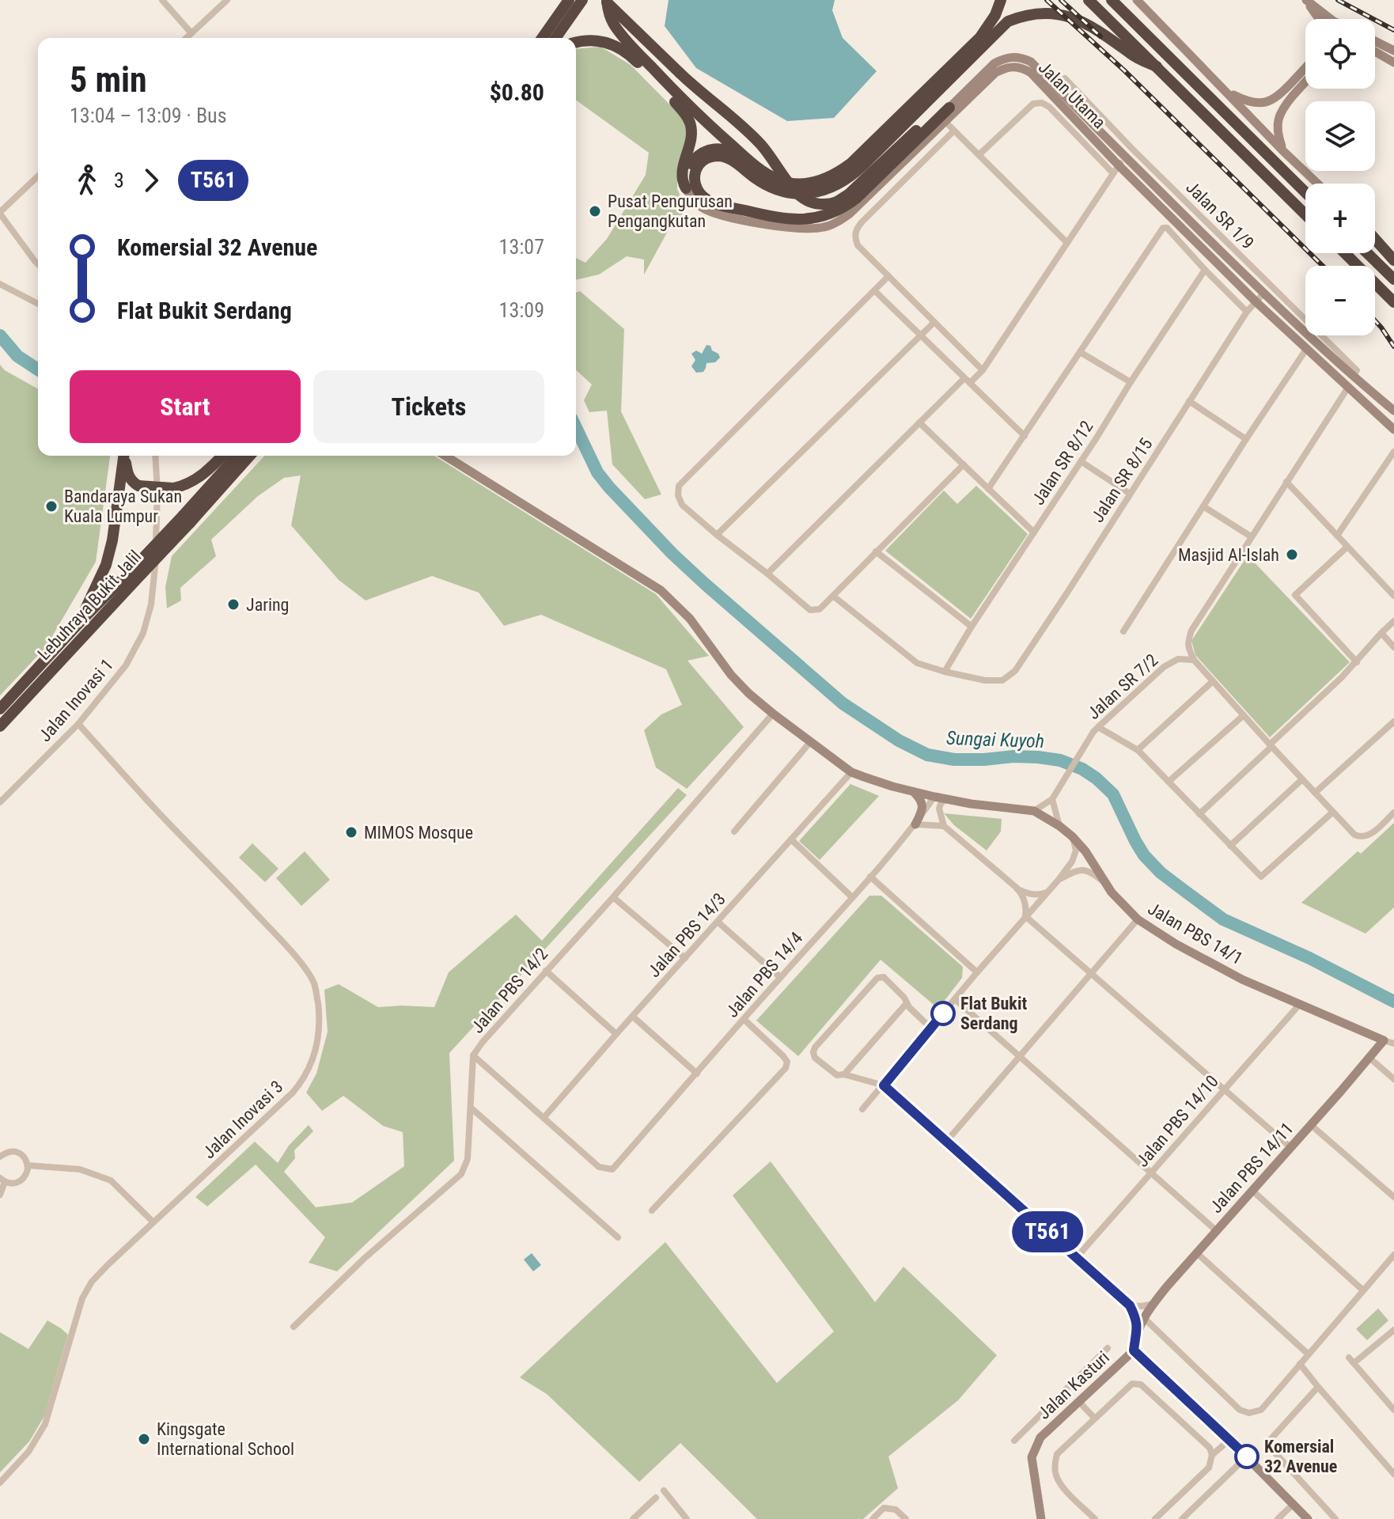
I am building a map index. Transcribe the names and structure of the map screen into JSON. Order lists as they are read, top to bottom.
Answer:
{
  "streets": {
    "highway": ["Lebuhraya Bukit Jalil"],
    "street": [
      "Jalan Utama",
      "Jalan SR 1/9",
      "Jalan SR 8/12",
      "Jalan SR 8/15",
      "Jalan SR 7/2",
      "Jalan Inovasi 1",
      "Jalan PBS 14/1",
      "Jalan PBS 14/3",
      "Jalan PBS 14/4",
      "Jalan PBS 14/2",
      "Jalan Inovasi 3",
      "Jalan PBS 14/10",
      "Jalan PBS 14/11",
      "Jalan Kasturi"
    ]
  },
  "crossings": [
    ["Jalan Utama", "Jalan SR 1/9"],
    ["Jalan Utama", "Jalan SR 8/15"],
    ["Jalan SR 8/12", "Jalan SR 8/15"],
    ["Jalan SR 7/2", "Jalan PBS 14/1"],
    ["Jalan Inovasi 1", "Jalan Inovasi 3"],
    ["Jalan PBS 14/1", "Jalan PBS 14/3"],
    ["Jalan PBS 14/1", "Jalan PBS 14/4"],
    ["Jalan PBS 14/1", "Jalan PBS 14/2"],
    ["Jalan PBS 14/1", "Jalan PBS 14/10"],
    ["Jalan PBS 14/1", "Jalan PBS 14/11"],
    ["Jalan PBS 14/3", "Jalan PBS 14/4"],
    ["Jalan PBS 14/11", "Jalan Kasturi"]
  ],
  "water": ["Sungai Kuyoh"],
  "places": [
    "Pusat Pengurusan Pengangkutan",
    "Bandaraya Sukan Kuala Lumpur",
    "Masjid Al-Islah",
    "Jaring",
    "MIMOS Mosque",
    "Flat Bukit Serdang",
    "Kingsgate International School",
    "Komersial 32 Avenue"
  ],
  "lines": ["bus line T561"],
  "page": {
    "on_map": "T561",
    "map_buttons": ["+", "−"],
    "heading": ["5 min", "13:04 – 13:09 · Bus", "$0.80"],
    "legs": ["3", "T561"],
    "list": [
      {
        "name": "Komersial 32 Avenue",
        "value": "13:07"
      },
      {
        "name": "Flat Bukit Serdang",
        "value": "13:09"
      }
    ],
    "buttons": ["Start", "Tickets"]
  }
}
